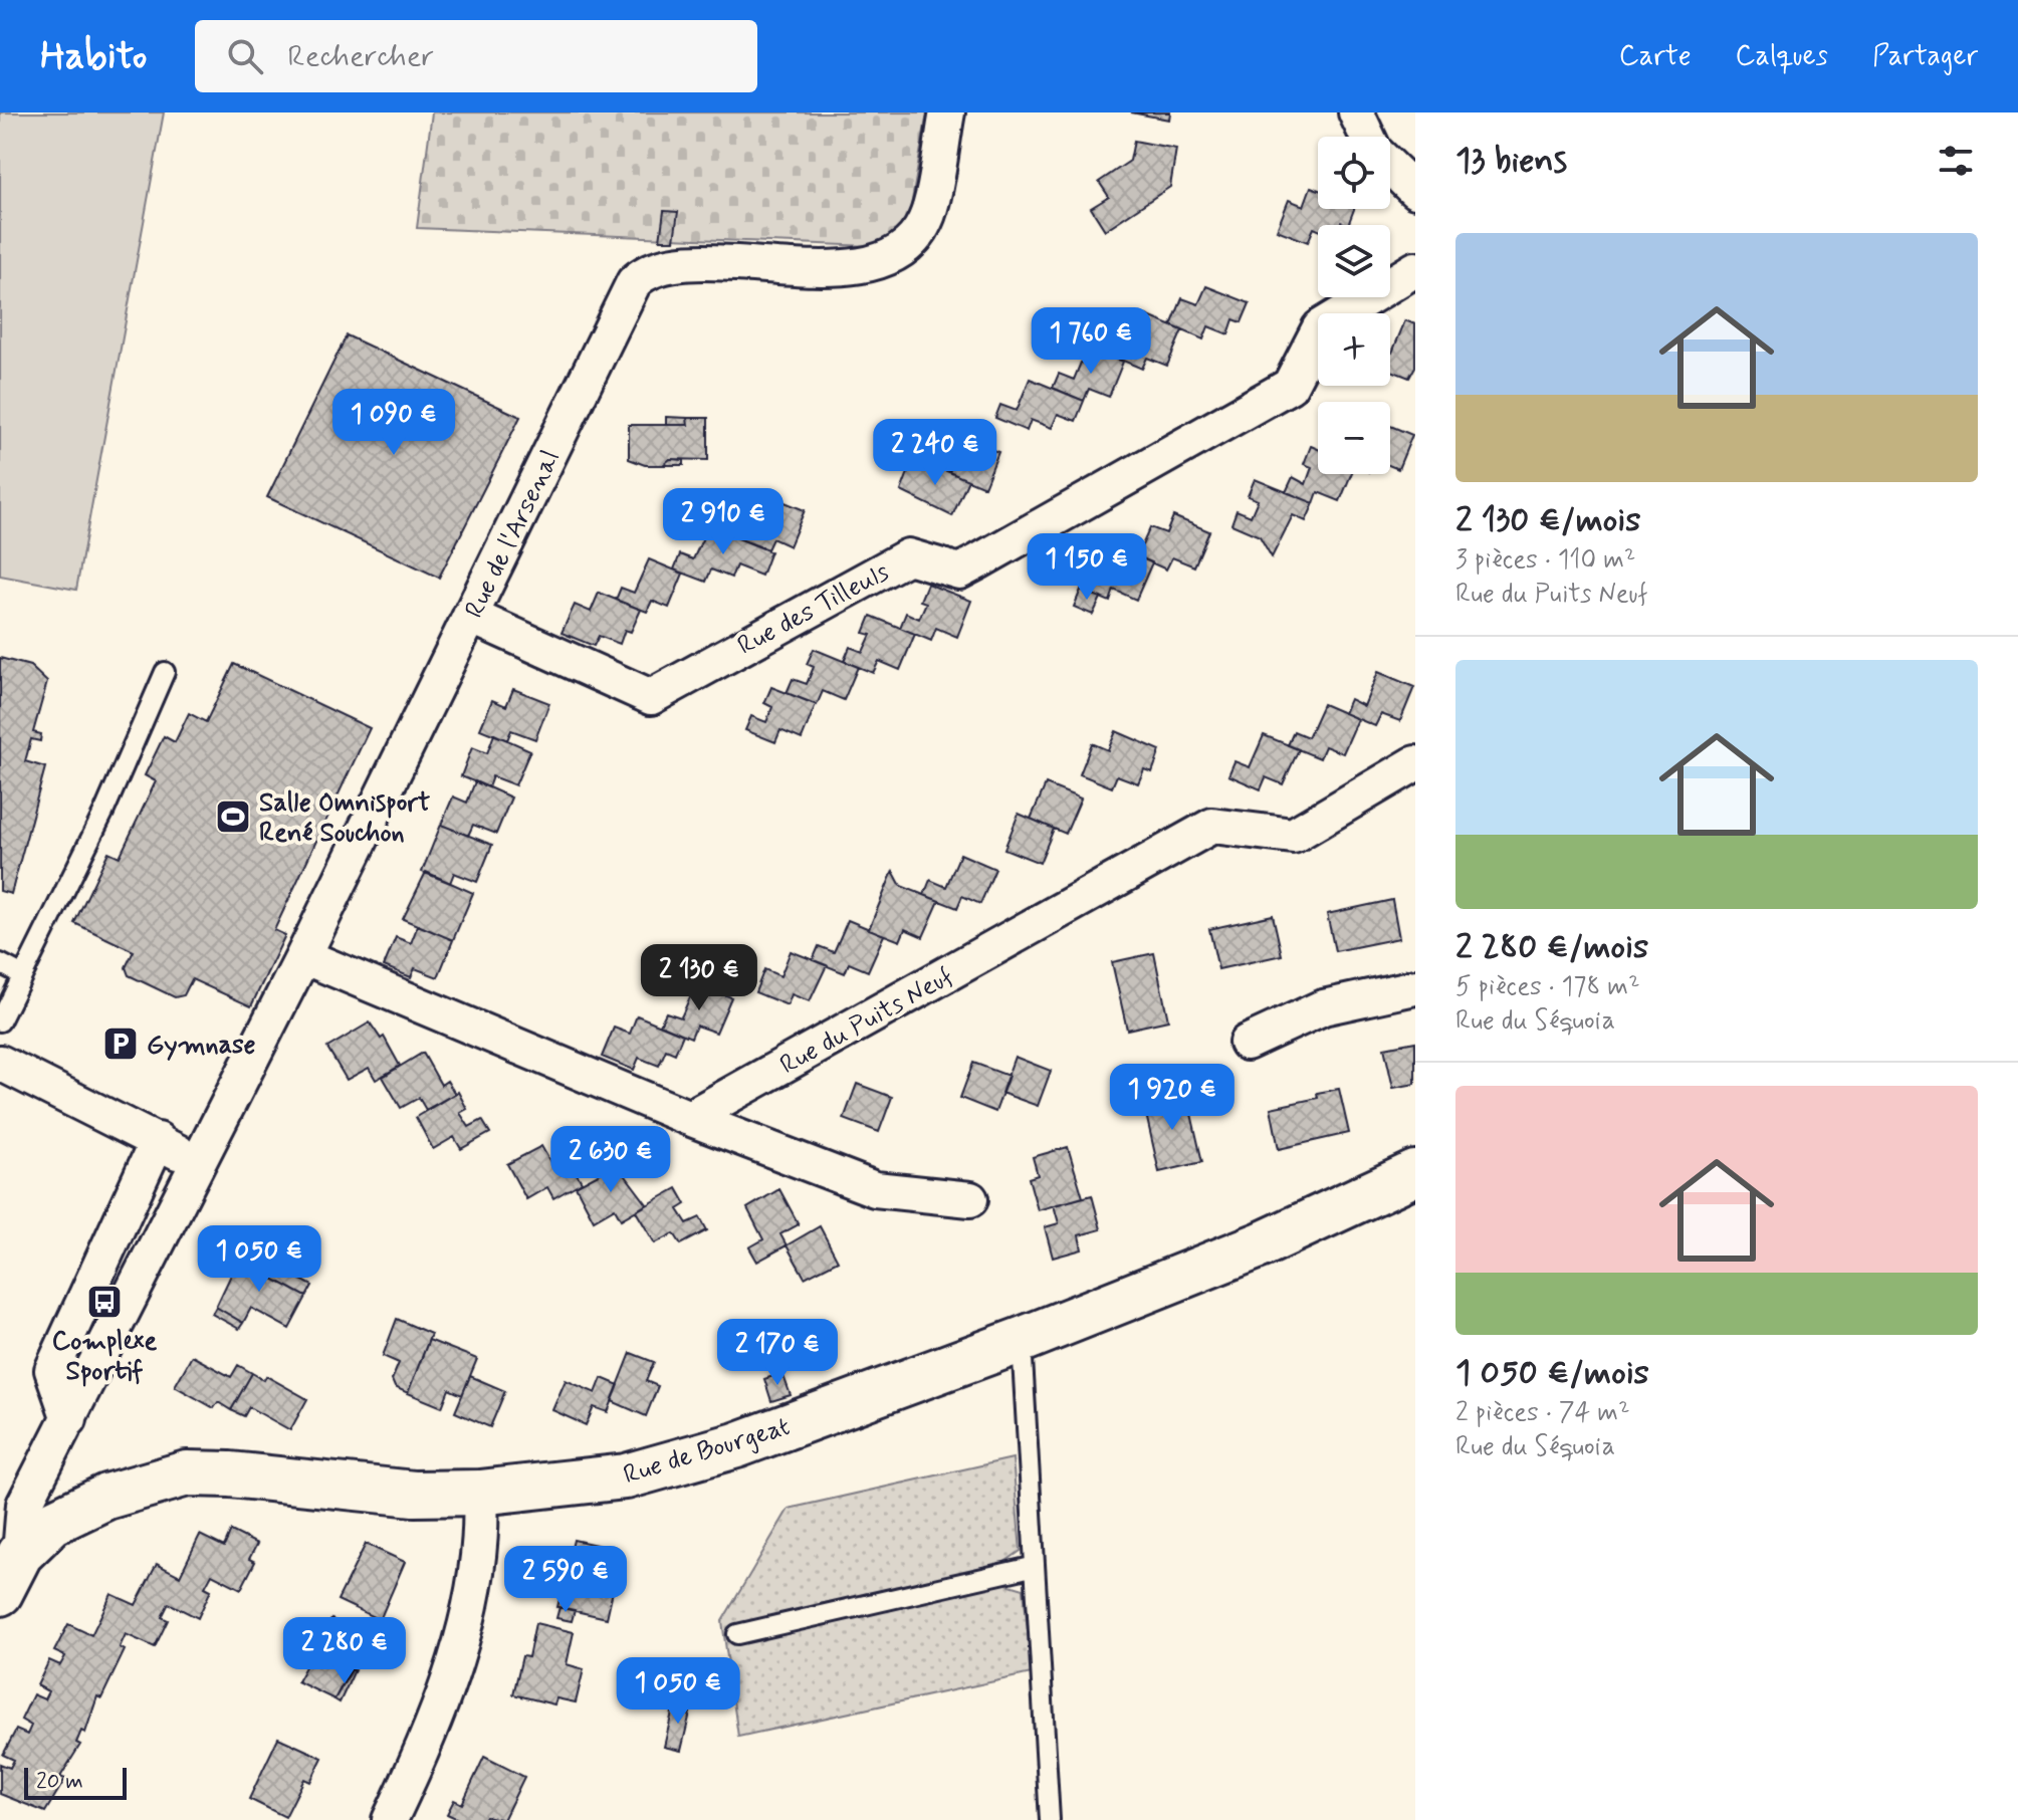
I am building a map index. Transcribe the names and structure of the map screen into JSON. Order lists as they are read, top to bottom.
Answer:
{
  "streets": {
    "street": [
      "Rue de l'Arsenal",
      "Rue des Tilleuls",
      "Rue du Puits Neuf",
      "Rue de Bourgeat"
    ]
  },
  "crossings": [
    ["Rue de l'Arsenal", "Rue des Tilleuls"],
    ["Rue de l'Arsenal", "Rue de Bourgeat"]
  ],
  "places": {
    "sports": ["Salle Omnisport René Souchon"],
    "parking": ["Gymnase"],
    "bus stop": ["Complexe Sportif"]
  },
  "scale_bar": "20 m",
  "page": {
    "header": "Habito",
    "search": "Rechercher",
    "nav": ["Carte", "Calques", "Partager"],
    "heading": "13 biens",
    "map_buttons": ["+", "−"],
    "list": [
      {
        "name": "2 130 €/mois",
        "note": "3 pièces · 110 m² · Rue du Puits Neuf"
      },
      {
        "name": "2 280 €/mois",
        "note": "5 pièces · 178 m² · Rue du Séquoia"
      },
      {
        "name": "1 050 €/mois",
        "note": "2 pièces · 74 m² · Rue du Séquoia"
      }
    ],
    "price": [
      "1 760 €",
      "1 090 €",
      "2 240 €",
      "2 910 €",
      "1 150 €",
      "2 130 €",
      "1 920 €",
      "2 630 €",
      "1 050 €",
      "2 170 €",
      "2 590 €",
      "2 280 €",
      "1 050 €"
    ],
    "scale": "20 m"
  }
}
